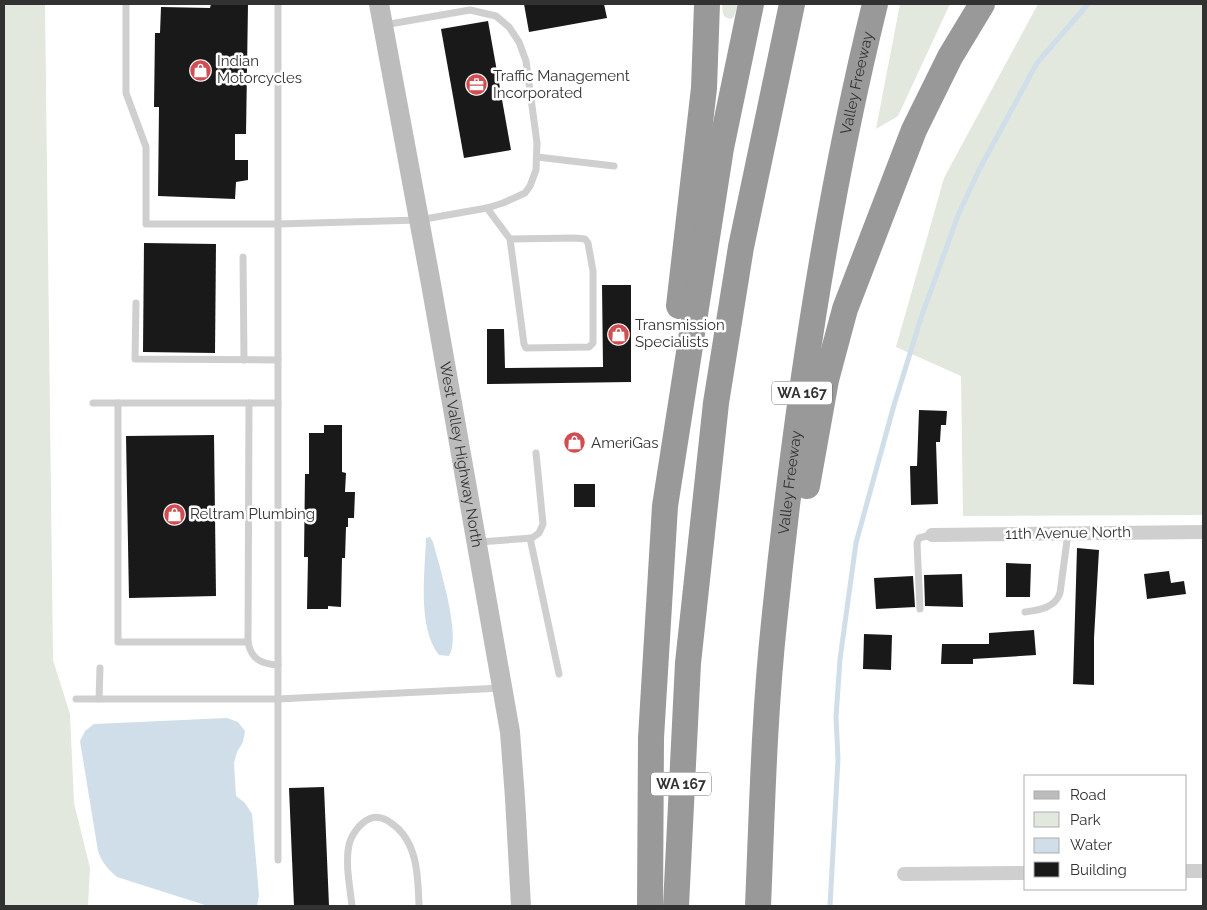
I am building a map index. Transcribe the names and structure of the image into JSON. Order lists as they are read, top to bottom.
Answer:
{
  "streets": {
    "highway": ["Valley Freeway", "WA 167"],
    "main road": ["West Valley Highway North"],
    "street": ["11th Avenue North"]
  },
  "places": {
    "shop": [
      "Indian Motorcycles",
      "Transmission Specialists",
      "AmeriGas",
      "Reltram Plumbing"
    ],
    "office": ["Traffic Management Incorporated"]
  },
  "legend": [
    "Road",
    "Park",
    "Water",
    "Building"
  ]
}
